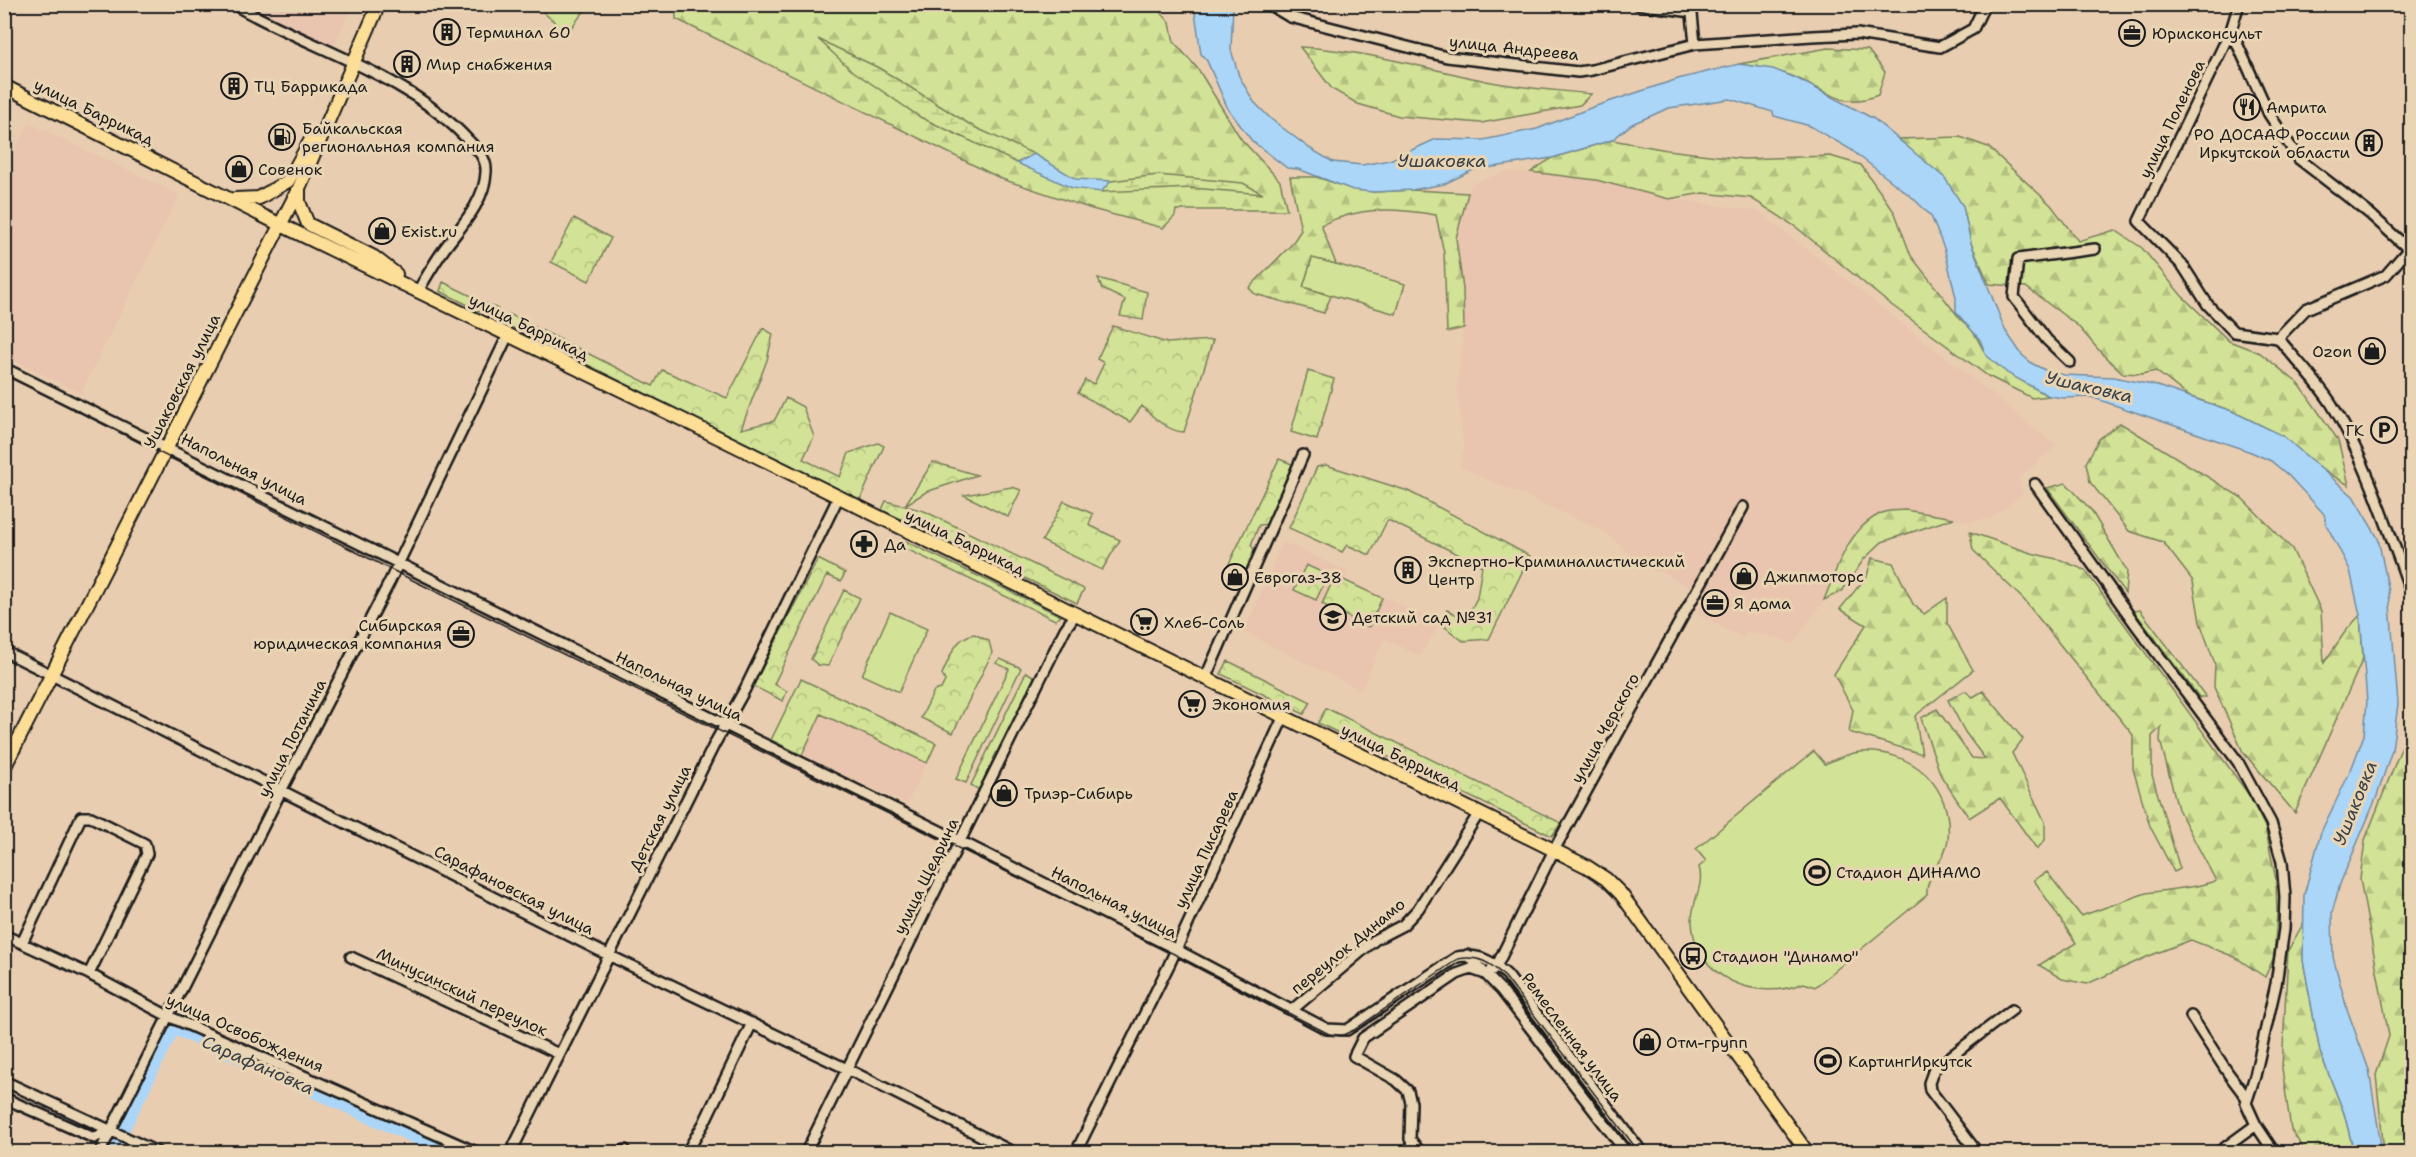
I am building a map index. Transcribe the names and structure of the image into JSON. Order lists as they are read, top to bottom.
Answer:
{
  "streets": {
    "main road": ["улица Баррикад", "Ушаковская улица"],
    "street": [
      "улица Андреева",
      "улица Поленова",
      "Напольная улица",
      "улица Черского",
      "улица Потанина",
      "Детская улица",
      "улица Писарева",
      "улица Щедрина",
      "Сарафановская улица",
      "переулок Динамо",
      "Минусинский переулок",
      "улица Освобождения",
      "Ремесленная улица"
    ]
  },
  "crossings": [
    ["улица Баррикад", "Ушаковская улица"],
    ["улица Баррикад", "улица Черского"],
    ["улица Баррикад", "улица Потанина"],
    ["улица Баррикад", "Детская улица"],
    ["улица Баррикад", "улица Писарева"],
    ["улица Баррикад", "улица Щедрина"],
    ["улица Баррикад", "переулок Динамо"],
    ["Ушаковская улица", "Напольная улица"],
    ["Ушаковская улица", "Сарафановская улица"],
    ["Напольная улица", "улица Потанина"],
    ["Напольная улица", "Детская улица"],
    ["Напольная улица", "улица Писарева"],
    ["Напольная улица", "улица Щедрина"],
    ["Напольная улица", "переулок Динамо"],
    ["Напольная улица", "Ремесленная улица"],
    ["улица Черского", "Ремесленная улица"],
    ["улица Потанина", "Сарафановская улица"],
    ["улица Потанина", "улица Освобождения"],
    ["Детская улица", "Сарафановская улица"],
    ["Детская улица", "Минусинский переулок"],
    ["улица Щедрина", "Сарафановская улица"]
  ],
  "water": ["Ушаковка", "Сарафановка"],
  "places": {
    "building": [
      "Терминал 60",
      "Мир снабжения",
      "ТЦ Баррикада",
      "РО ДОСААФ России Иркутской области",
      "Экспертно-Криминалистический Центр"
    ],
    "office": ["Юрисконсульт", "Я дома", "Сибирская юридическая компания"],
    "restaurant": ["Амрита"],
    "fuel station": ["Байкальская региональная компания"],
    "shop": [
      "Совенок",
      "Exist.ru",
      "Ozon",
      "Джипмоторс",
      "Еврогаз-38",
      "Триэр-Сибирь",
      "Отм-групп"
    ],
    "parking": ["ГК"],
    "pharmacy": ["Да"],
    "school or university": ["Детский сад №31"],
    "supermarket": ["Хлеб-Соль", "Экономия"],
    "sports": ["Стадион ДИНАМО", "КартингИркутск"],
    "bus stop": ["Стадион \"Динамо\""]
  }
}
